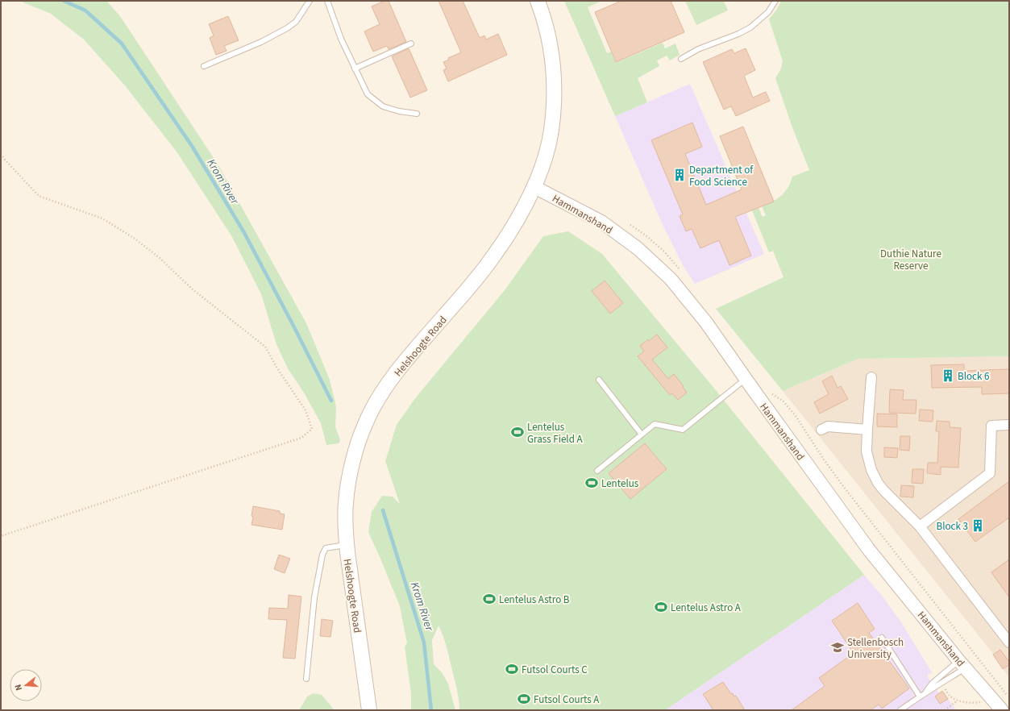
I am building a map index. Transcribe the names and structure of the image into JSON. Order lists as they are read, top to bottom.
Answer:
{
  "streets": {
    "main road": ["Helshoogte Road"],
    "street": ["Hammanshand"]
  },
  "crossings": [
    ["Hammanshand", "Helshoogte Road"]
  ],
  "water": ["Krom River"],
  "parks": ["Duthie Nature Reserve"],
  "places": {
    "building": ["Department of Food Science", "Block 6", "Block 3"],
    "sports": [
      "Lentelus Grass Field A",
      "Lentelus",
      "Lentelus Astro B",
      "Lentelus Astro A",
      "Futsol Courts C",
      "Futsol Courts A"
    ],
    "school or university": ["Stellenbosch University"]
  },
  "north": "left"
}
